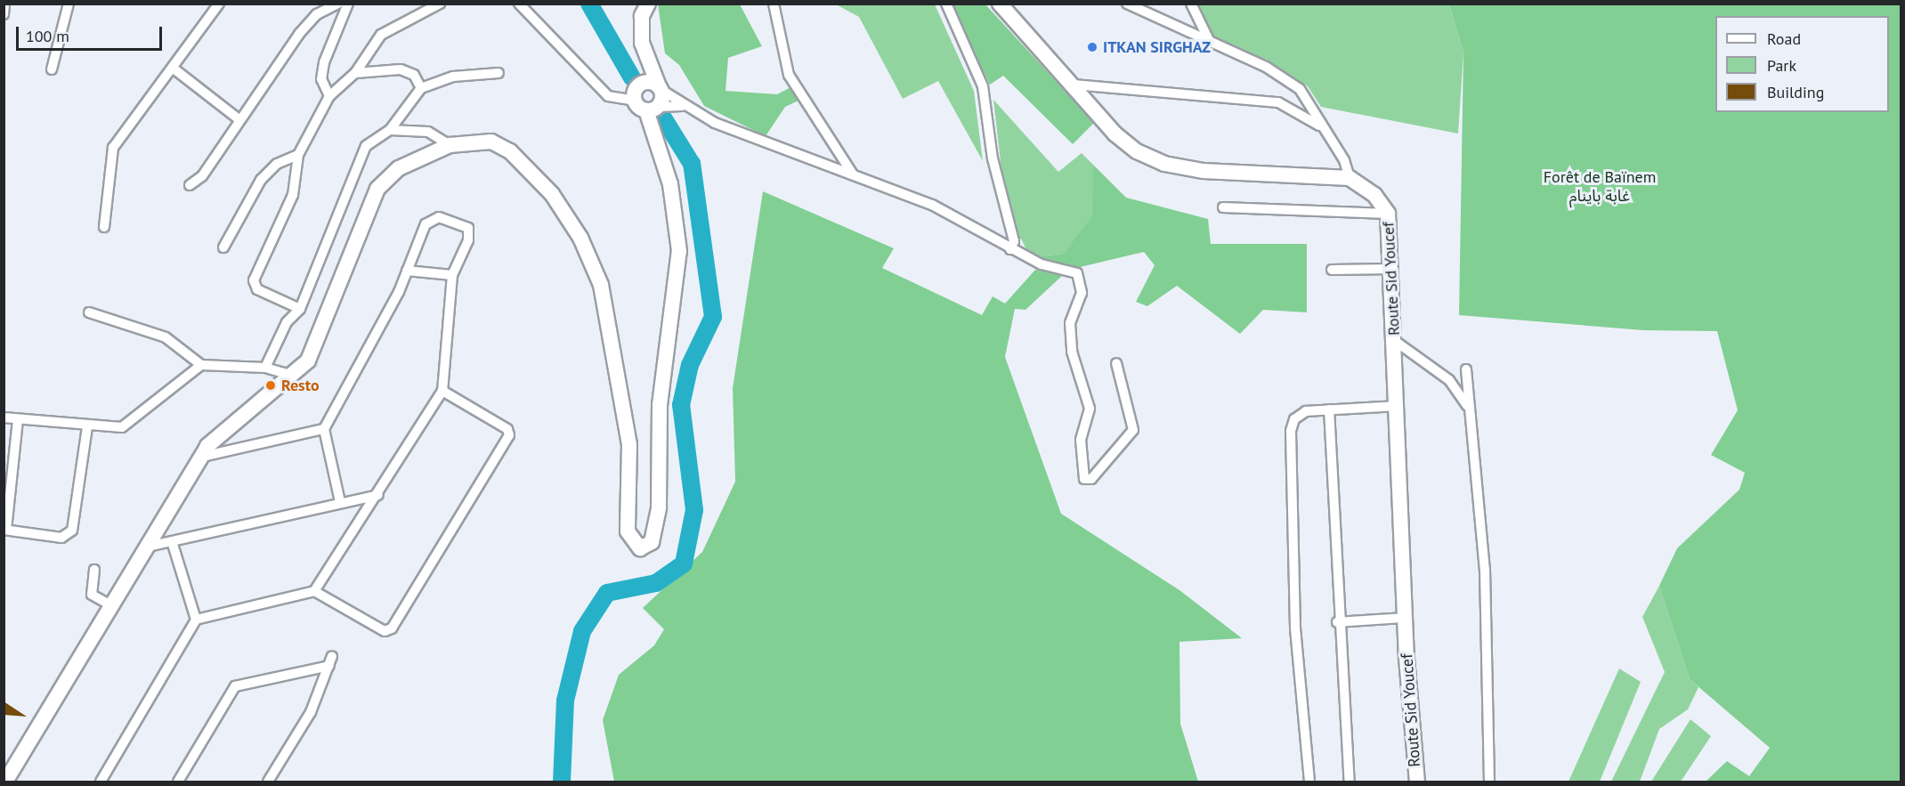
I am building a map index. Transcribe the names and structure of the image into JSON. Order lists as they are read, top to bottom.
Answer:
{
  "streets": {
    "main road": ["Route Sid Youcef"]
  },
  "parks": ["Forêt de Baïnem غابة باينام"],
  "places": ["ITKAN SIRGHAZ", "Resto"],
  "legend": ["Road", "Park", "Building"],
  "scale_bar": "100 m"
}
